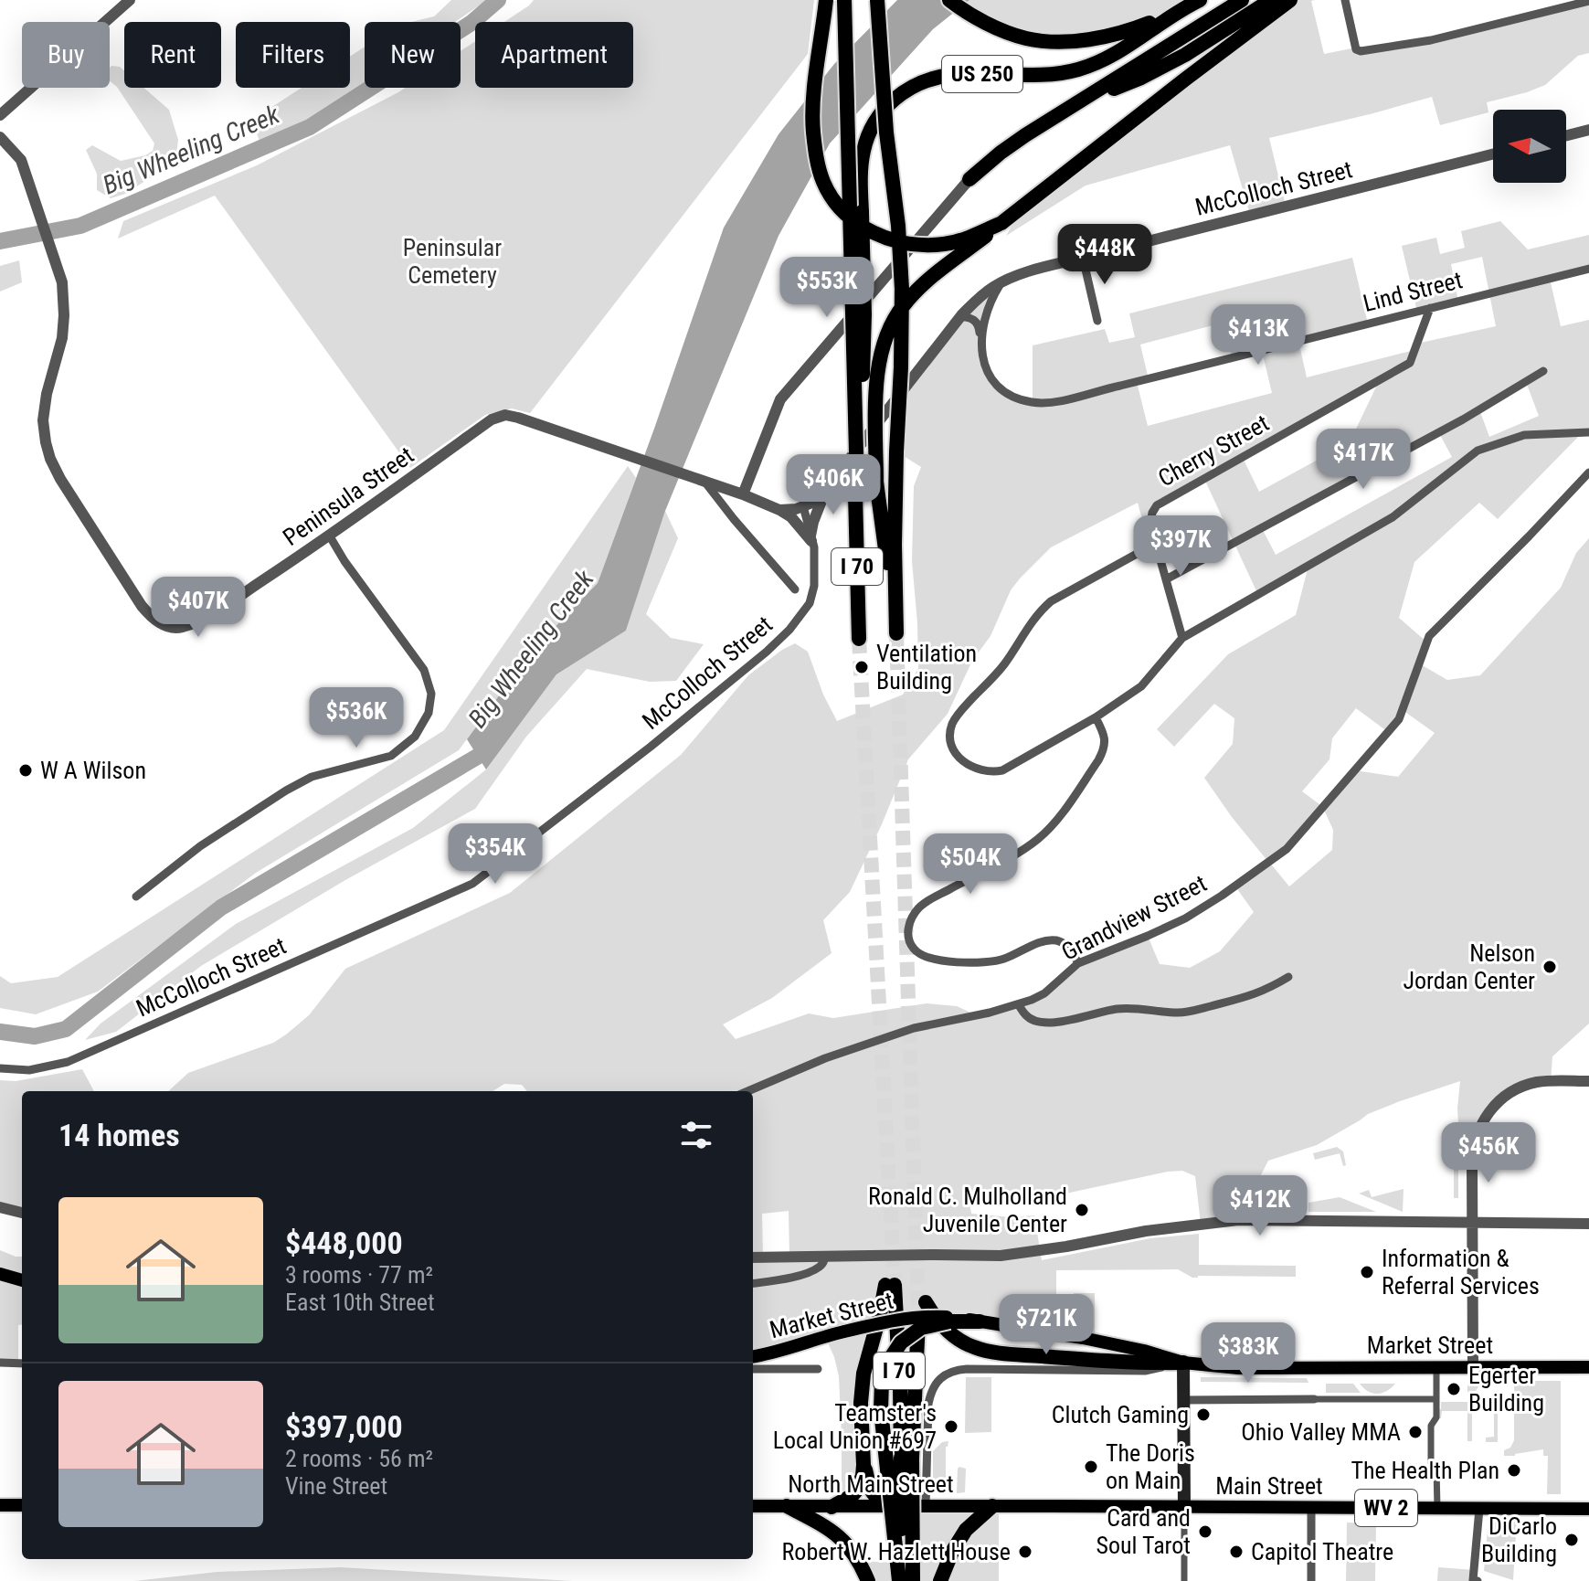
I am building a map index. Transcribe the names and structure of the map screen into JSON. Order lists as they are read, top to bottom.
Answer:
{
  "streets": {
    "highway": ["US 250", "I 70"],
    "main road": [
      "Market Street",
      "North Main Street",
      "Main Street",
      "WV 2"
    ],
    "street": [
      "McColloch Street",
      "Lind Street",
      "Cherry Street",
      "Peninsula Street",
      "Grandview Street"
    ]
  },
  "crossings": [
    ["US 250", "I 70"],
    ["McColloch Street", "Lind Street"],
    ["Lind Street", "Cherry Street"],
    ["I 70", "Market Street"],
    ["Market Street", "North Main Street"],
    ["North Main Street", "Main Street"]
  ],
  "water": ["Big Wheeling Creek"],
  "parks": ["Peninsular Cemetery"],
  "places": [
    "Ventilation Building",
    "W A Wilson",
    "Nelson Jordan Center",
    "Ronald C. Mulholland Juvenile Center",
    "Information & Referral Services",
    "Egerter Building",
    "Clutch Gaming",
    "Teamster's Local Union #697",
    "Ohio Valley MMA",
    "The Doris on Main",
    "The Health Plan",
    "Card and Soul Tarot",
    "DiCarlo Building",
    "Robert W. Hazlett House",
    "Capitol Theatre"
  ],
  "north": "left",
  "page": {
    "chip": [
      "Buy",
      "Rent",
      "Filters",
      "New",
      "Apartment"
    ],
    "price": [
      "$448K",
      "$553K",
      "$413K",
      "$417K",
      "$406K",
      "$397K",
      "$407K",
      "$536K",
      "$354K",
      "$504K",
      "$456K",
      "$412K",
      "$721K",
      "$383K"
    ],
    "heading": "14 homes",
    "list": [
      {
        "name": "$448,000",
        "note": "3 rooms · 77 m² · East 10th Street"
      },
      {
        "name": "$397,000",
        "note": "2 rooms · 56 m² · Vine Street"
      }
    ]
  }
}
